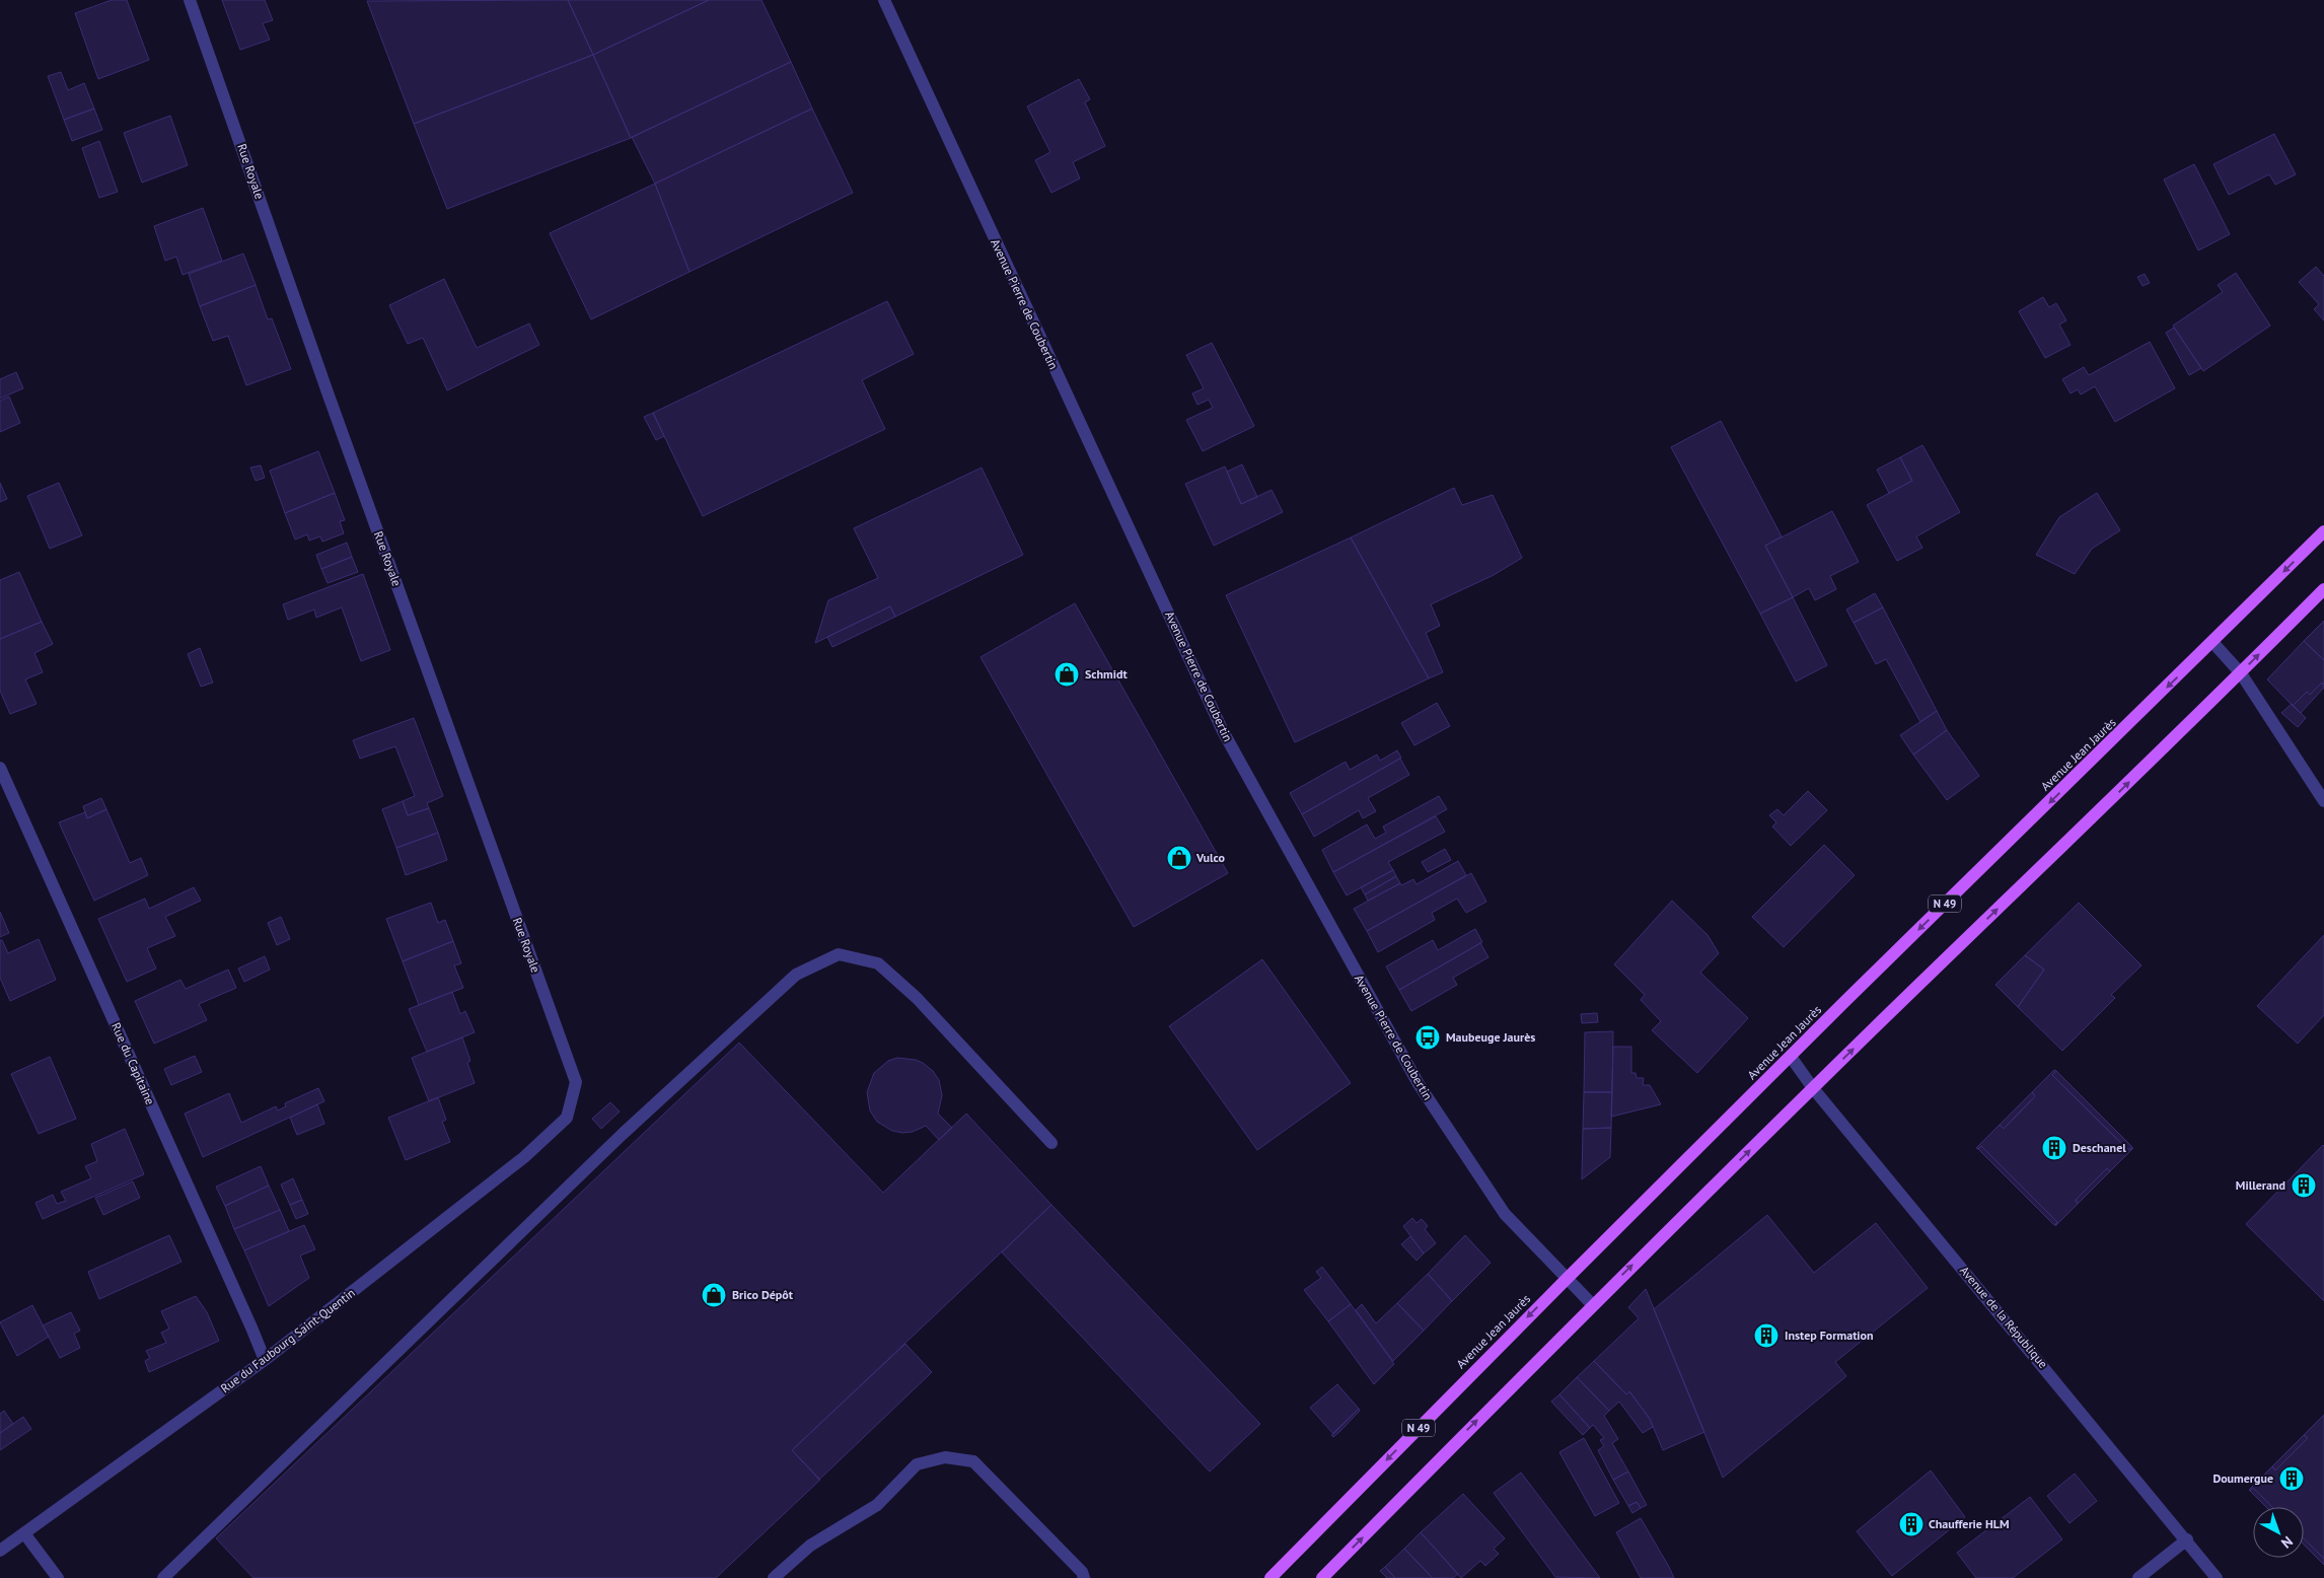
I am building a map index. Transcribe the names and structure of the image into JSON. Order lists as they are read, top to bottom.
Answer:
{
  "streets": {
    "main road": ["Avenue Jean Jaurès", "N 49"],
    "street": [
      "Rue Royale",
      "Avenue Pierre de Coubertin",
      "Rue du Capitaine",
      "Avenue de la République",
      "Rue du Faubourg Saint-Quentin"
    ]
  },
  "crossings": [
    ["Rue Royale", "Rue du Faubourg Saint-Quentin"],
    ["Avenue Pierre de Coubertin", "Avenue Jean Jaurès"],
    ["Avenue Pierre de Coubertin", "N 49"],
    ["Avenue Jean Jaurès", "Avenue de la République"],
    ["N 49", "Avenue de la République"],
    ["Rue du Capitaine", "Rue du Faubourg Saint-Quentin"]
  ],
  "places": {
    "shop": ["Schmidt", "Vulco", "Brico Dépôt"],
    "bus stop": ["Maubeuge Jaurès"],
    "building": [
      "Deschanel",
      "Millerand",
      "Instep Formation",
      "Doumergue",
      "Chaufferie HLM"
    ]
  },
  "north": "bottom right"
}
